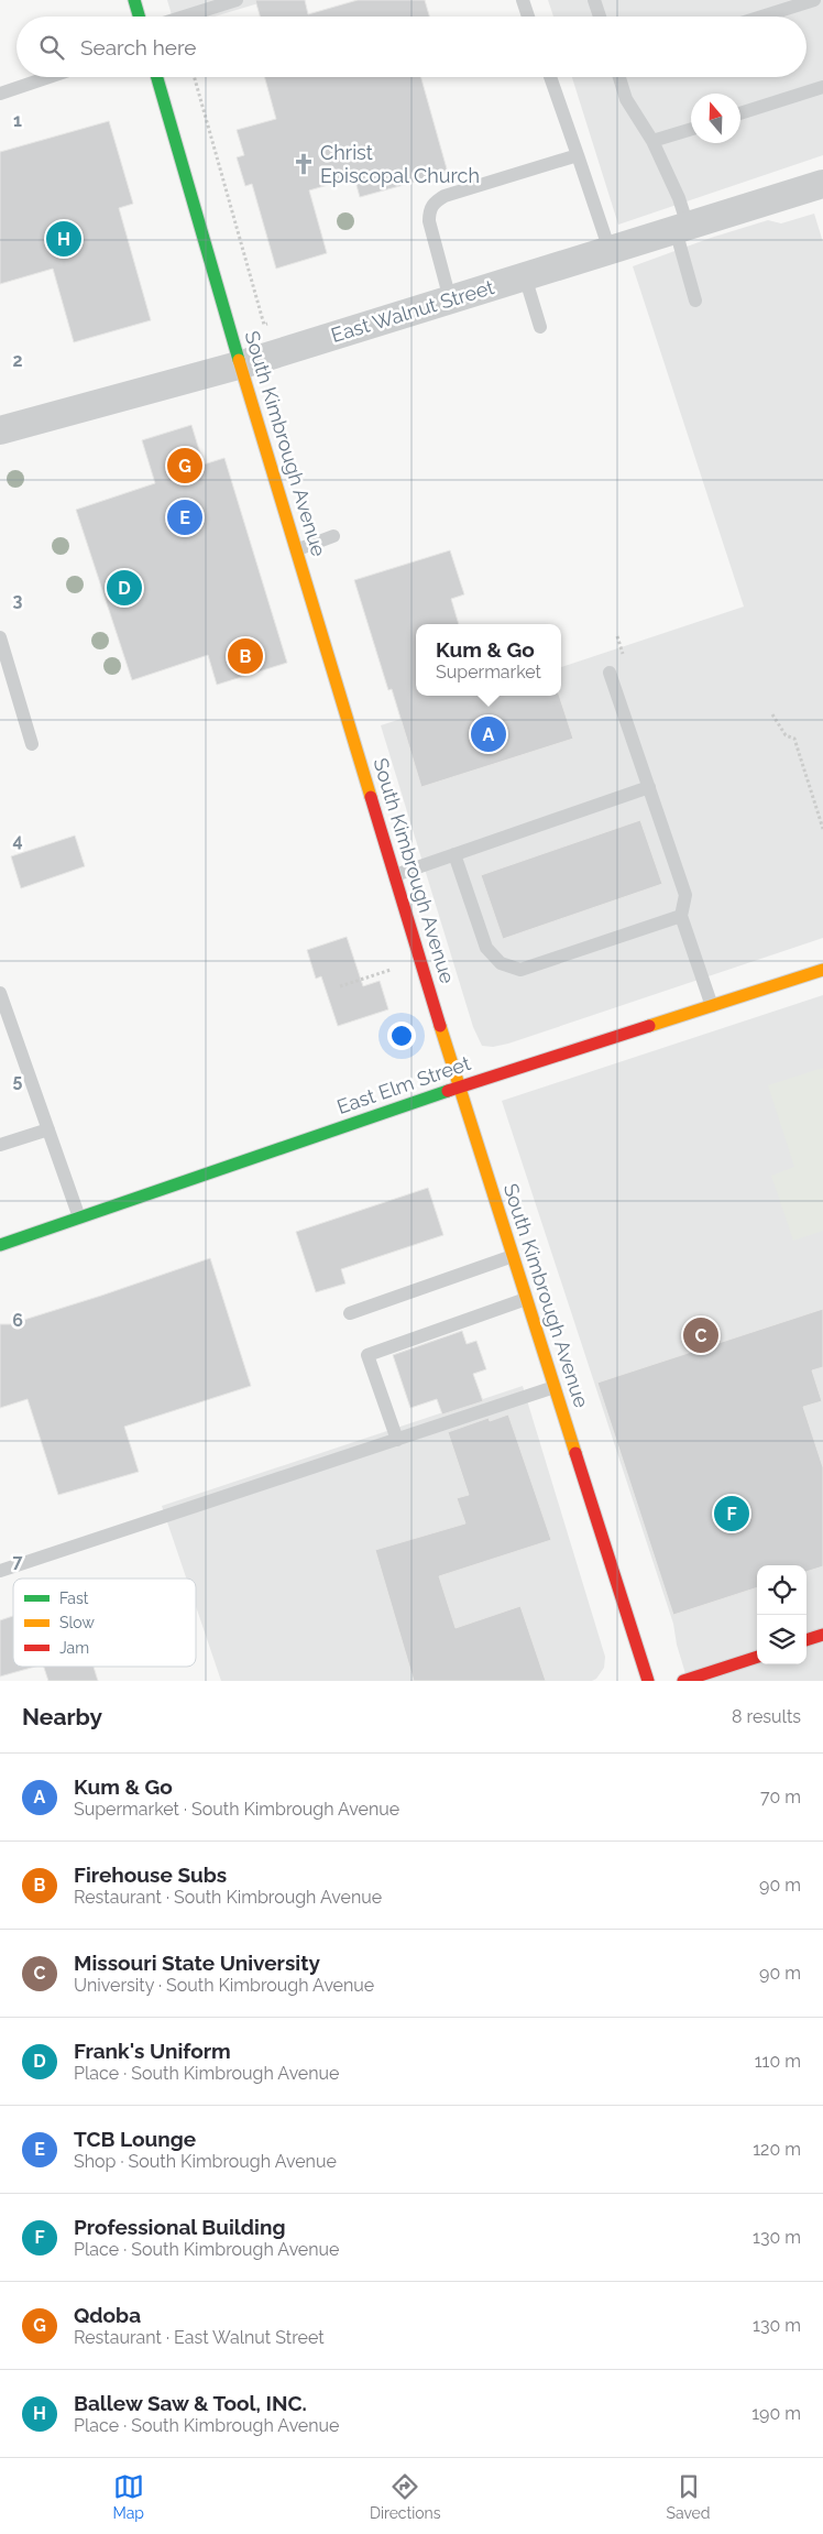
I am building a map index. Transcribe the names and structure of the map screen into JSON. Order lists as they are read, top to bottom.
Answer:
{
  "streets": {
    "main road": ["South Kimbrough Avenue", "East Elm Street"],
    "street": ["East Walnut Street"]
  },
  "crossings": [
    ["East Walnut Street", "South Kimbrough Avenue"],
    ["South Kimbrough Avenue", "East Elm Street"]
  ],
  "places": {
    "church": ["Christ Episcopal Church"]
  },
  "legend": ["Fast", "Slow", "Jam"],
  "north": "top",
  "page": {
    "search": "Search here",
    "pins": [
      "H",
      "G",
      "E",
      "D",
      "B",
      "A",
      "C",
      "F"
    ],
    "popup": ["Kum & Go", "Supermarket"],
    "heading": ["Nearby", "8 results"],
    "list": [
      {
        "mark": "A",
        "name": "Kum & Go",
        "note": "Supermarket · South Kimbrough Avenue",
        "value": "70 m"
      },
      {
        "mark": "B",
        "name": "Firehouse Subs",
        "note": "Restaurant · South Kimbrough Avenue",
        "value": "90 m"
      },
      {
        "mark": "C",
        "name": "Missouri State University",
        "note": "University · South Kimbrough Avenue",
        "value": "90 m"
      },
      {
        "mark": "D",
        "name": "Frank's Uniform",
        "note": "Place · South Kimbrough Avenue",
        "value": "110 m"
      },
      {
        "mark": "E",
        "name": "TCB Lounge",
        "note": "Shop · South Kimbrough Avenue",
        "value": "120 m"
      },
      {
        "mark": "F",
        "name": "Professional Building",
        "note": "Place · South Kimbrough Avenue",
        "value": "130 m"
      },
      {
        "mark": "G",
        "name": "Qdoba",
        "note": "Restaurant · East Walnut Street",
        "value": "130 m"
      },
      {
        "mark": "H",
        "name": "Ballew Saw & Tool, INC.",
        "note": "Place · South Kimbrough Avenue",
        "value": "190 m"
      }
    ],
    "nav": ["Map", "Directions", "Saved"]
  },
  "grid": {
    "rows": [
      "1",
      "2",
      "3",
      "4",
      "5",
      "6",
      "7"
    ]
  }
}
